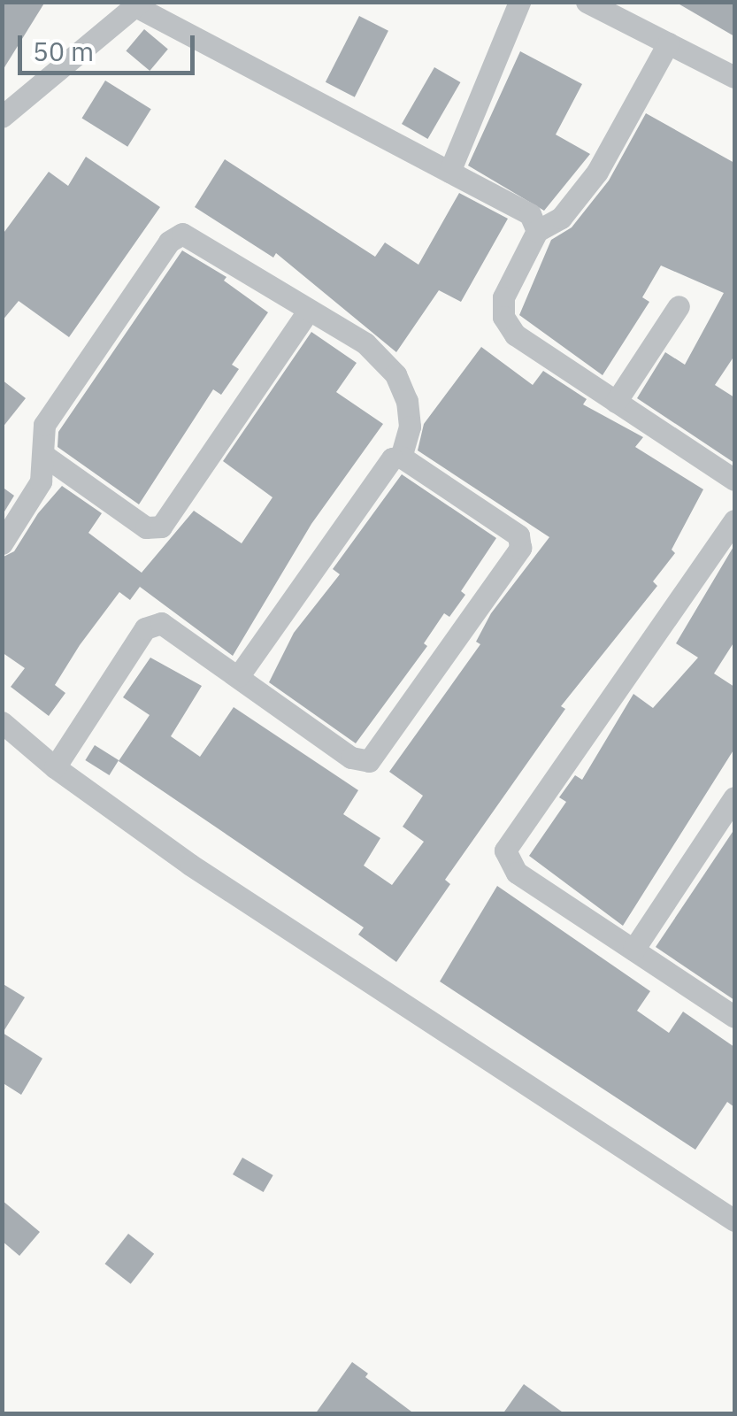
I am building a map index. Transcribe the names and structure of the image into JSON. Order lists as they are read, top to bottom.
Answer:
{
  "scale_bar": "50 m"
}
